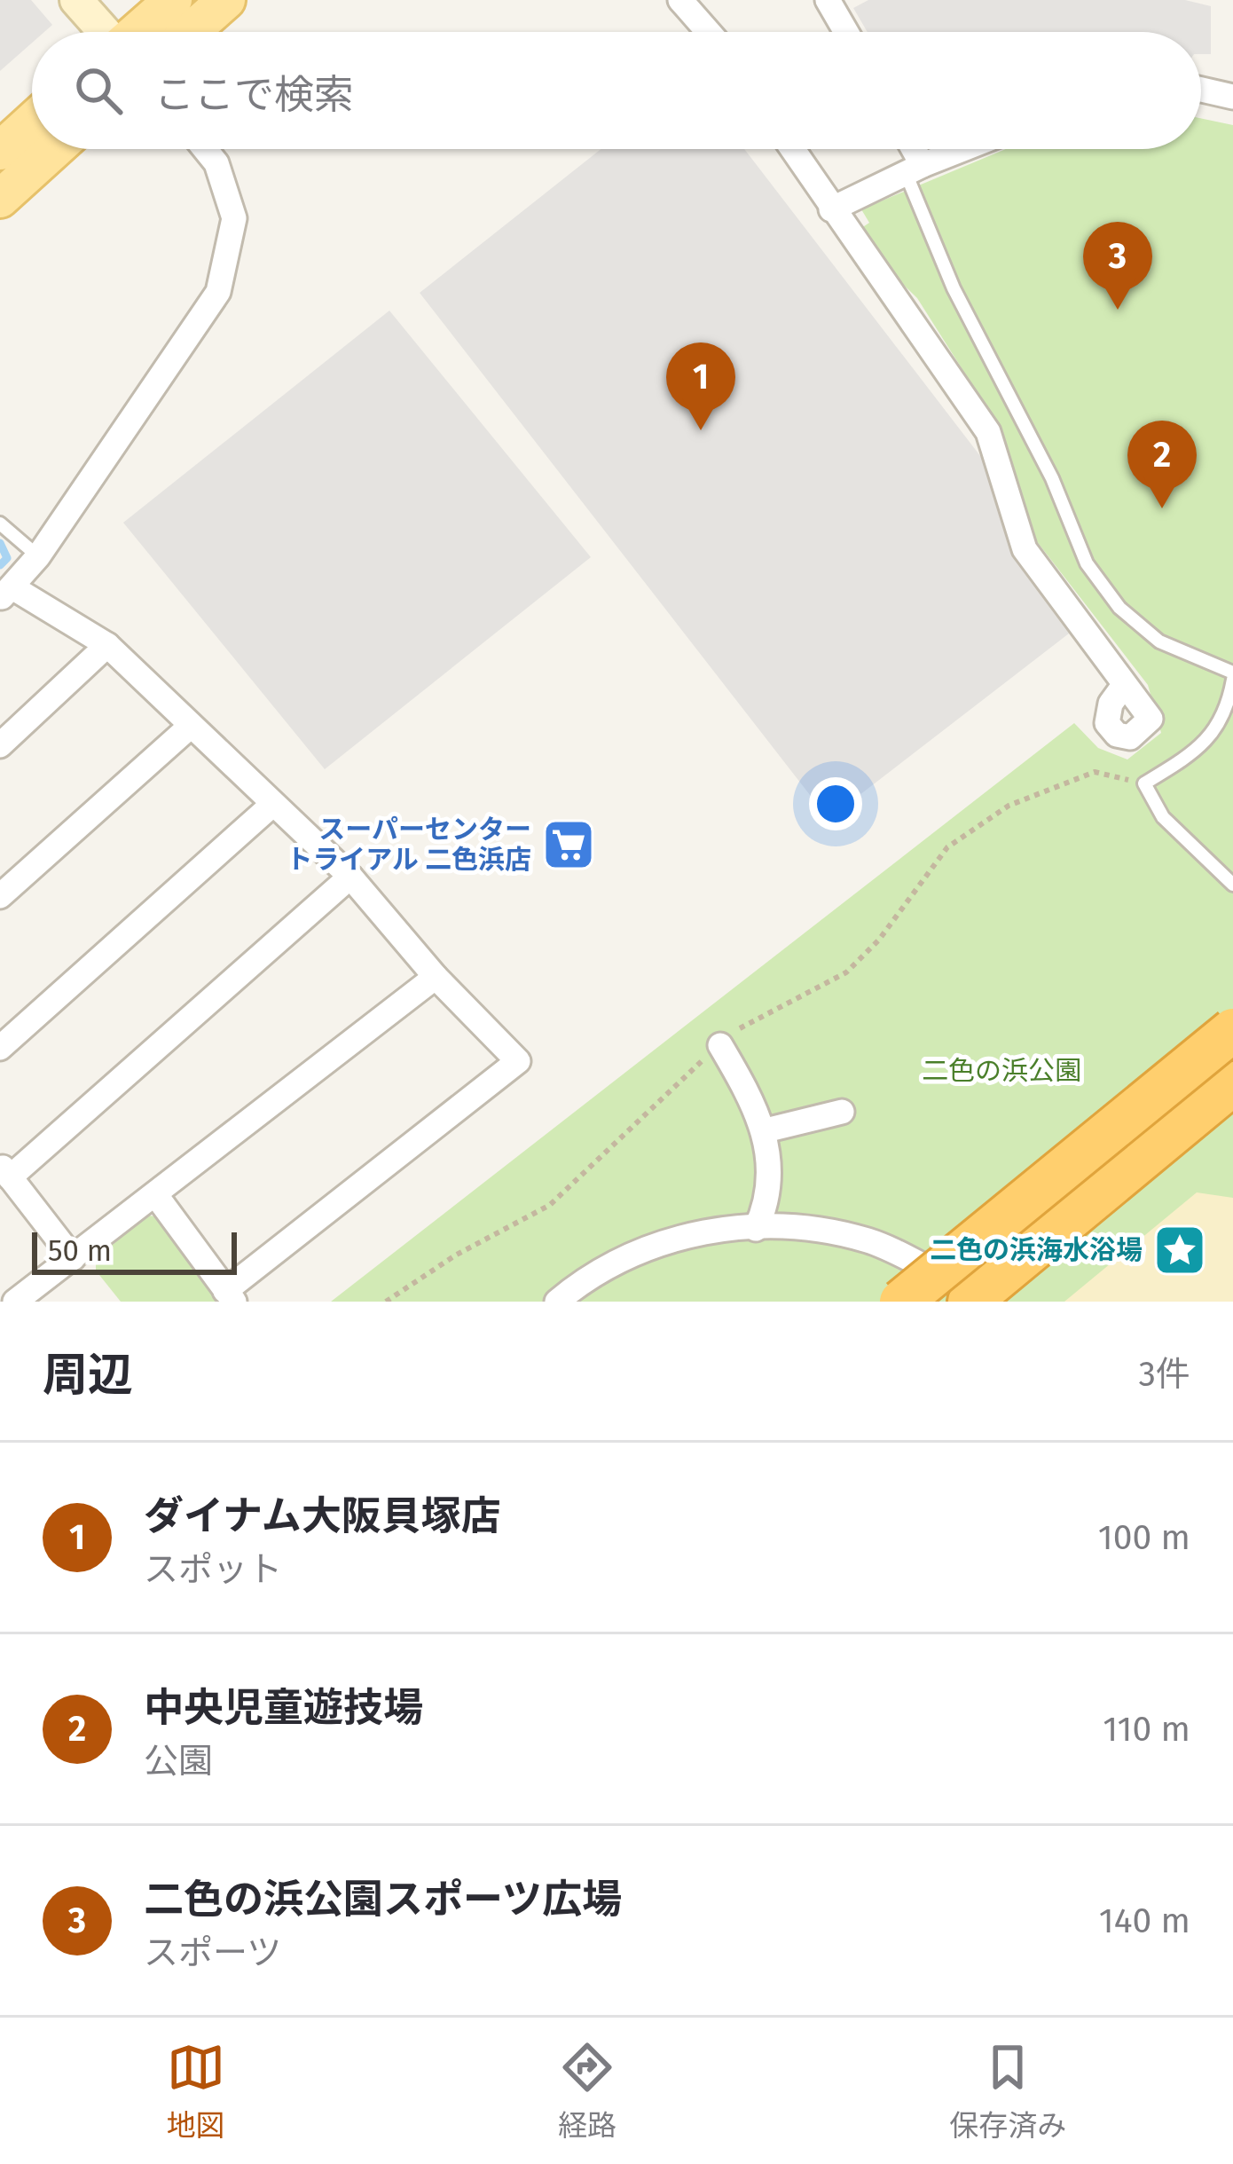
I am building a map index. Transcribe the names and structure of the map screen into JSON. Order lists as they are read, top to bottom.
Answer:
{
  "parks": ["二色の浜公園"],
  "places": {
    "supermarket": ["スーパーセンター トライアル 二色浜店"],
    "place": ["二色の浜海水浴場"]
  },
  "scale_bar": "50 m",
  "page": {
    "search": "ここで検索",
    "pins": ["3", "1", "2"],
    "scale": "50 m",
    "heading": ["周辺", "3件"],
    "list": [
      {
        "mark": "1",
        "name": "ダイナム大阪貝塚店",
        "note": "スポット",
        "value": "100 m"
      },
      {
        "mark": "2",
        "name": "中央児童遊技場",
        "note": "公園",
        "value": "110 m"
      },
      {
        "mark": "3",
        "name": "二色の浜公園スポーツ広場",
        "note": "スポーツ",
        "value": "140 m"
      }
    ],
    "nav": ["地図", "経路", "保存済み"]
  }
}
